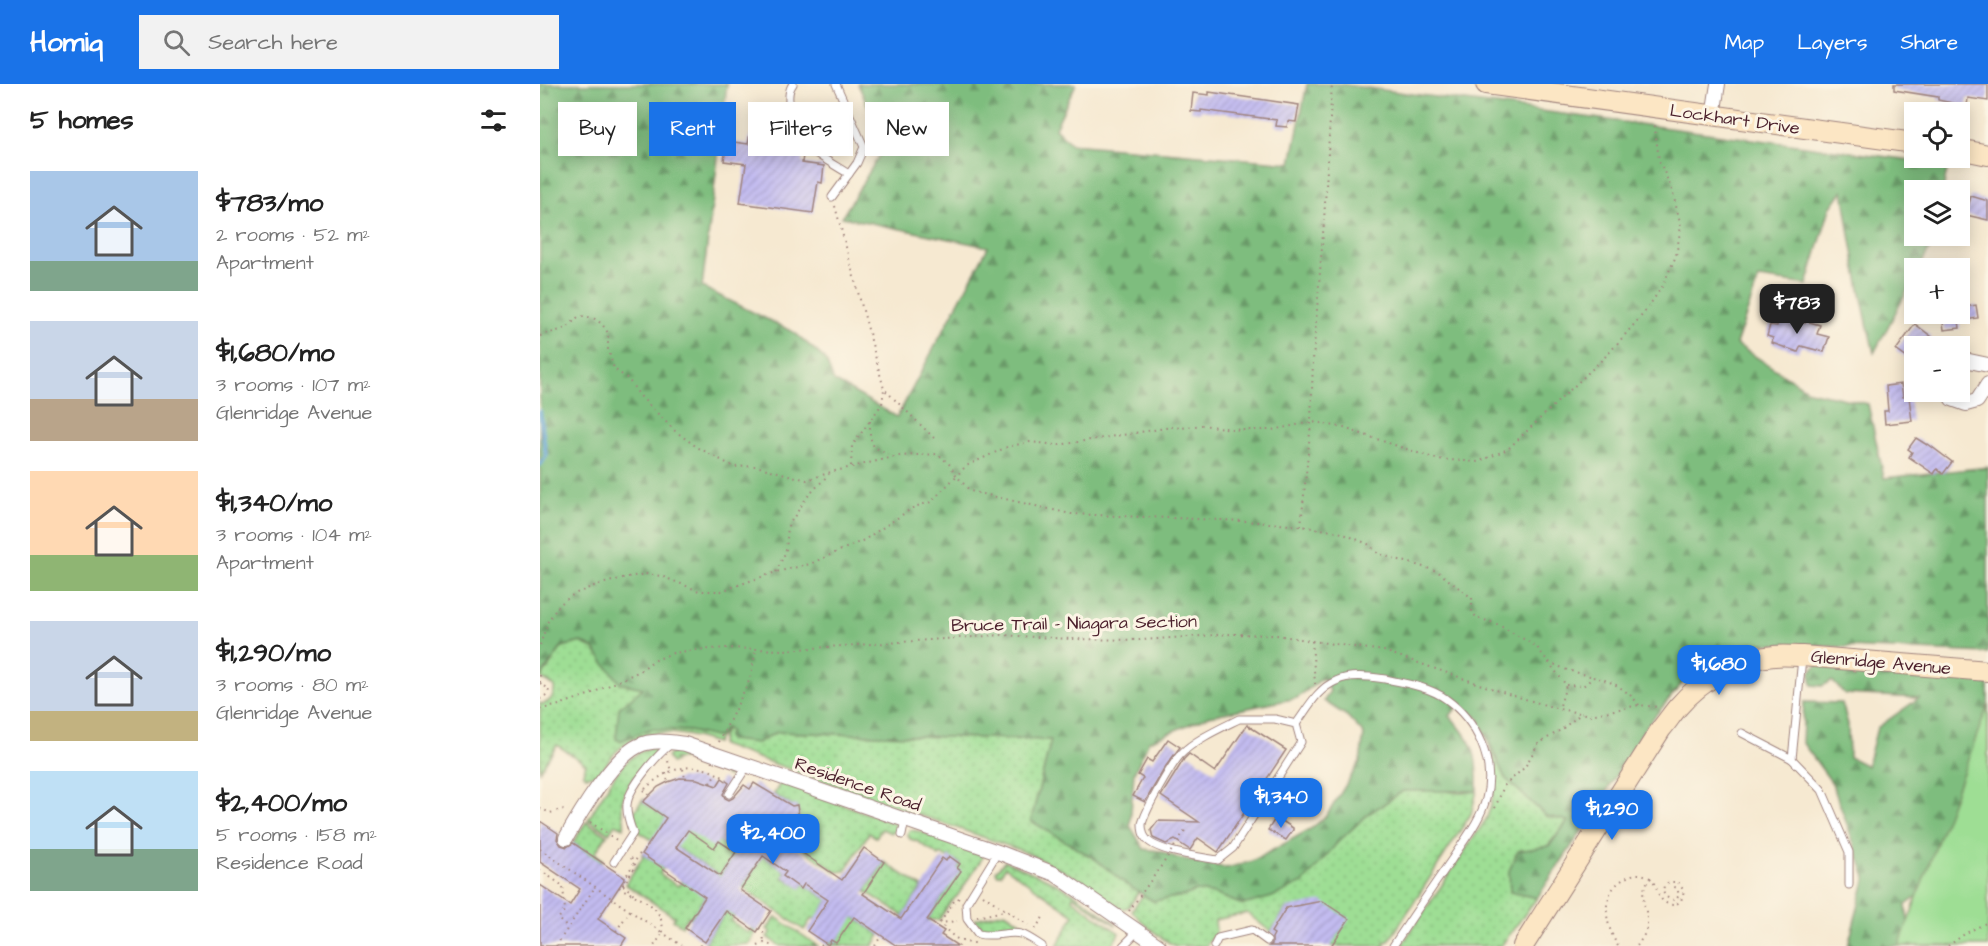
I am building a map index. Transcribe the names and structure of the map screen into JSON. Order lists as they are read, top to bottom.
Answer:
{
  "streets": {
    "main road": ["Lockhart Drive", "Glenridge Avenue"],
    "street": ["Residence Road"],
    "path": ["Bruce Trail - Niagara Section"]
  },
  "page": {
    "header": "Homiq",
    "search": "Search here",
    "nav": ["Map", "Layers", "Share"],
    "heading": "5 homes",
    "map_buttons": ["+", "−"],
    "chip": [
      "Buy",
      "Rent",
      "Filters",
      "New"
    ],
    "list": [
      {
        "name": "$783/mo",
        "note": "2 rooms · 52 m² · Apartment"
      },
      {
        "name": "$1,680/mo",
        "note": "3 rooms · 107 m² · Glenridge Avenue"
      },
      {
        "name": "$1,340/mo",
        "note": "3 rooms · 104 m² · Apartment"
      },
      {
        "name": "$1,290/mo",
        "note": "3 rooms · 80 m² · Glenridge Avenue"
      },
      {
        "name": "$2,400/mo",
        "note": "5 rooms · 158 m² · Residence Road"
      }
    ],
    "price": [
      "$783",
      "$1,680",
      "$1,340",
      "$1,290",
      "$2,400"
    ]
  }
}
